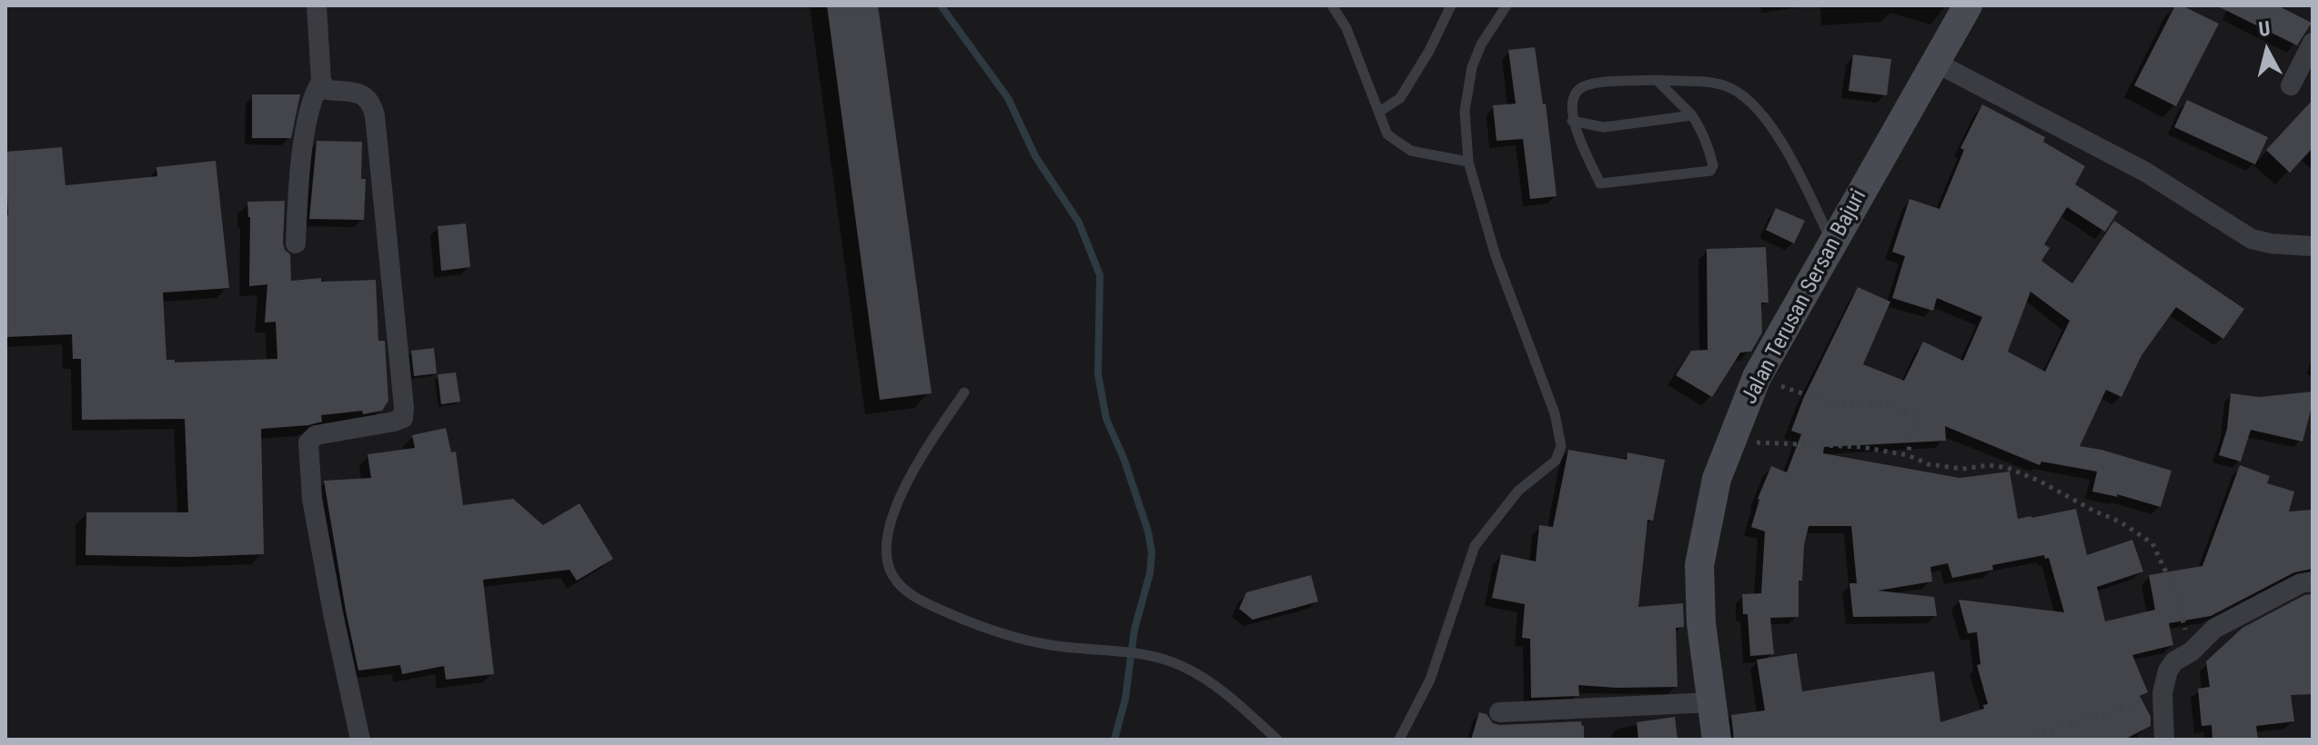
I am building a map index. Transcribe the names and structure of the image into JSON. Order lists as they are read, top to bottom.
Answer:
{
  "streets": {
    "main road": ["Jalan Terusan Sersan Bajuri"]
  },
  "north": "top"
}
